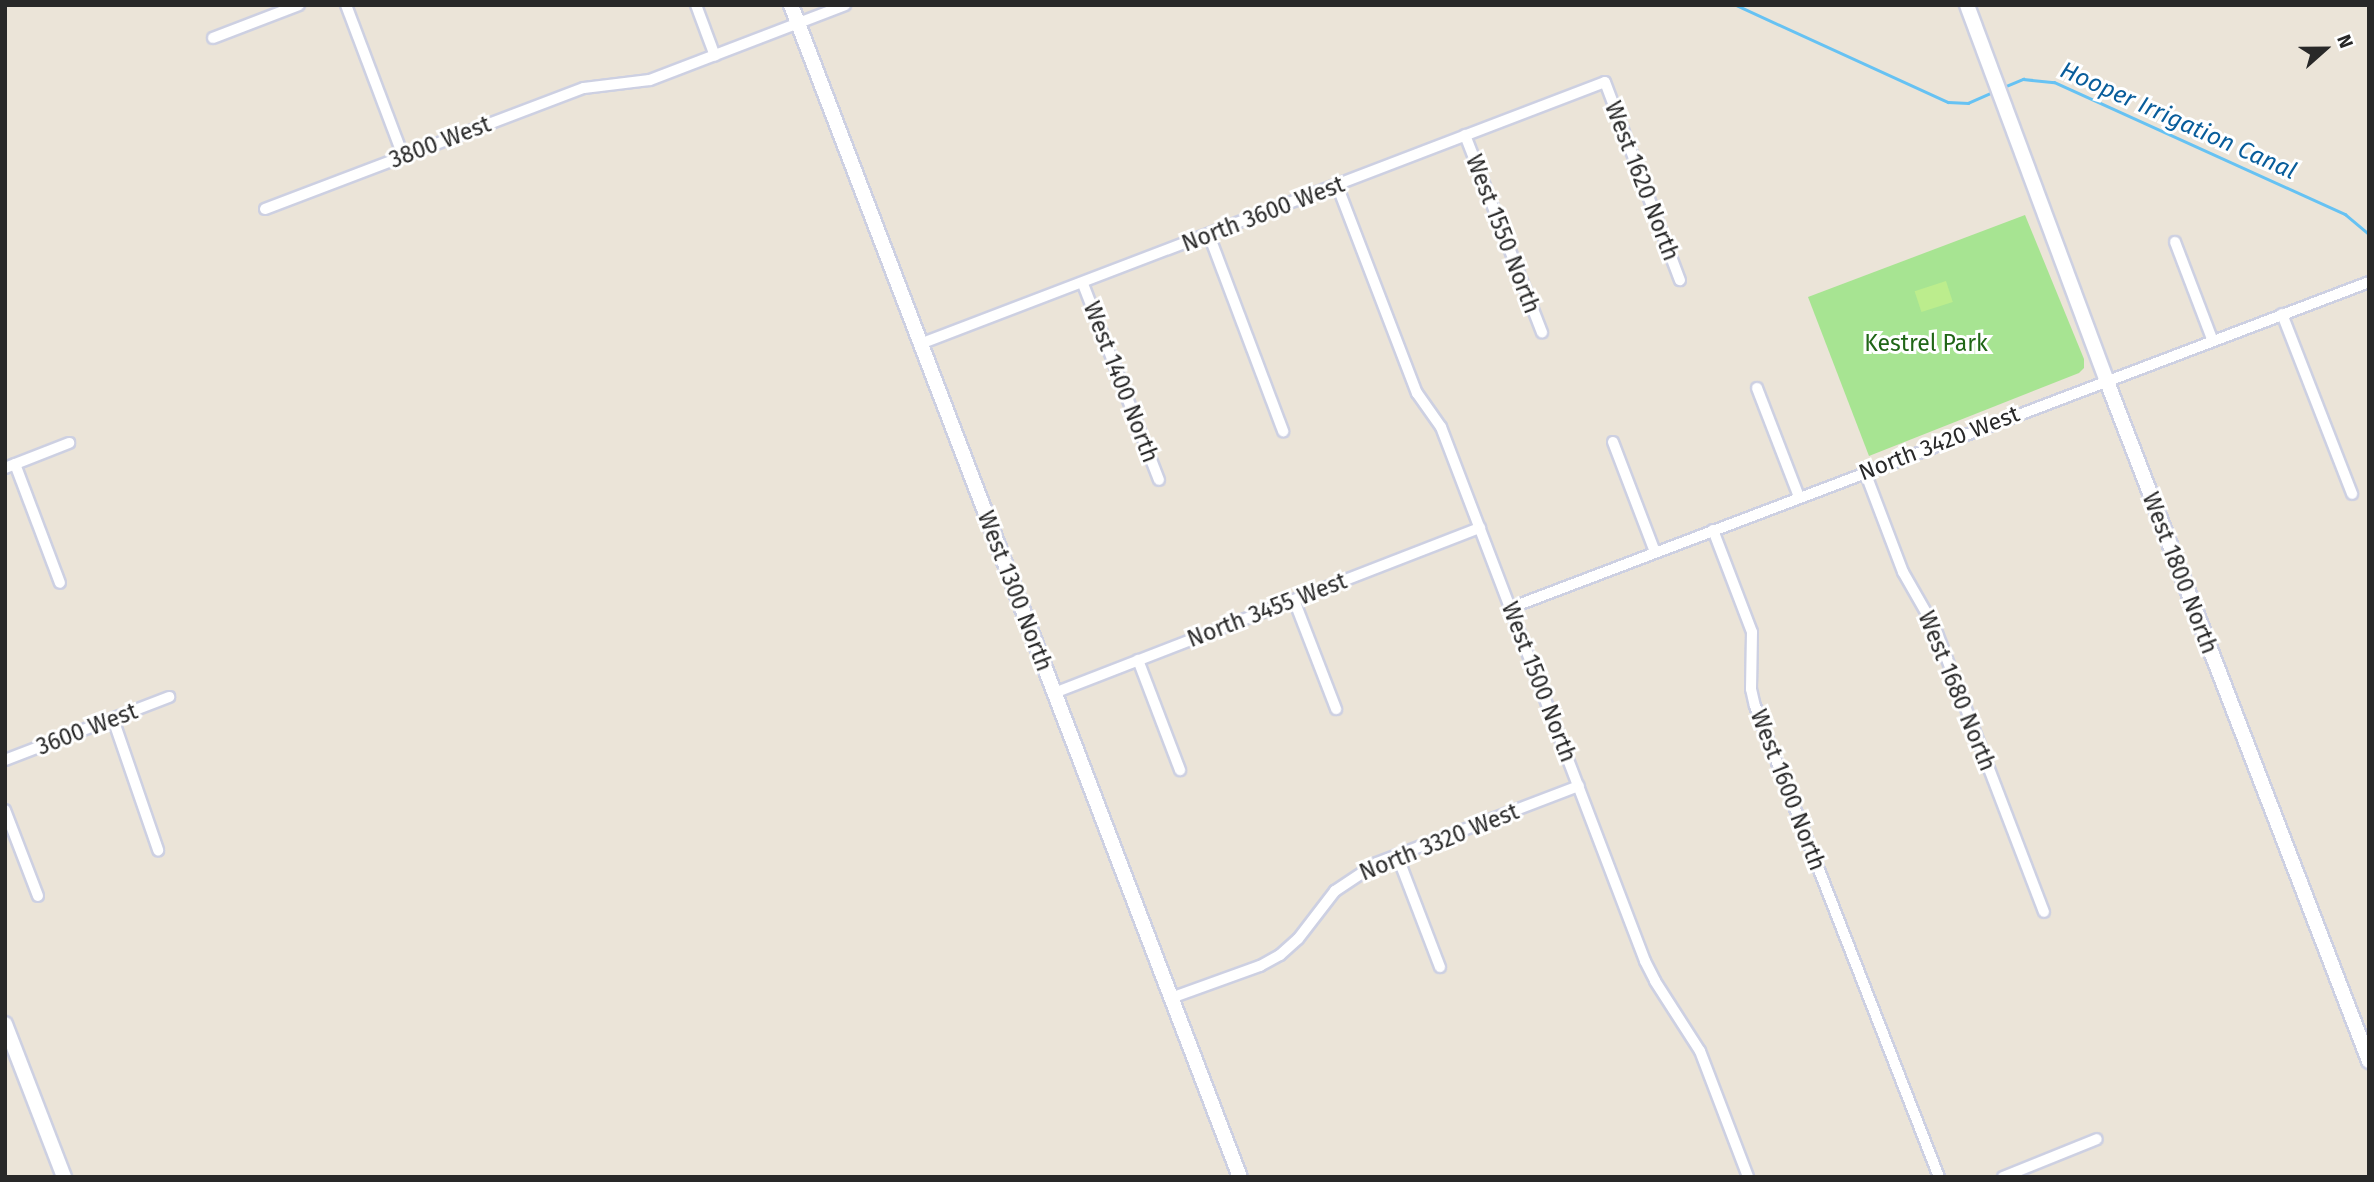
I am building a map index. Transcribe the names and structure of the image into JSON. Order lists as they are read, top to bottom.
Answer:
{
  "streets": {
    "street": [
      "3800 West",
      "West 1620 North",
      "North 3600 West",
      "West 1550 North",
      "West 1400 North",
      "North 3420 West",
      "West 1800 North",
      "West 1300 North",
      "North 3455 West",
      "West 1500 North",
      "West 1680 North",
      "3600 West",
      "West 1600 North",
      "North 3320 West"
    ]
  },
  "crossings": [
    ["3800 West", "West 1300 North"],
    ["West 1620 North", "North 3600 West"],
    ["North 3600 West", "West 1550 North"],
    ["North 3600 West", "West 1400 North"],
    ["North 3600 West", "West 1300 North"],
    ["North 3600 West", "West 1500 North"],
    ["North 3420 West", "West 1800 North"],
    ["North 3420 West", "West 1500 North"],
    ["North 3420 West", "West 1680 North"],
    ["North 3420 West", "West 1600 North"],
    ["West 1300 North", "North 3455 West"],
    ["West 1300 North", "North 3320 West"],
    ["North 3455 West", "West 1500 North"],
    ["West 1500 North", "North 3320 West"]
  ],
  "water": ["Hooper Irrigation Canal"],
  "parks": ["Kestrel Park"],
  "north": "right"
}
